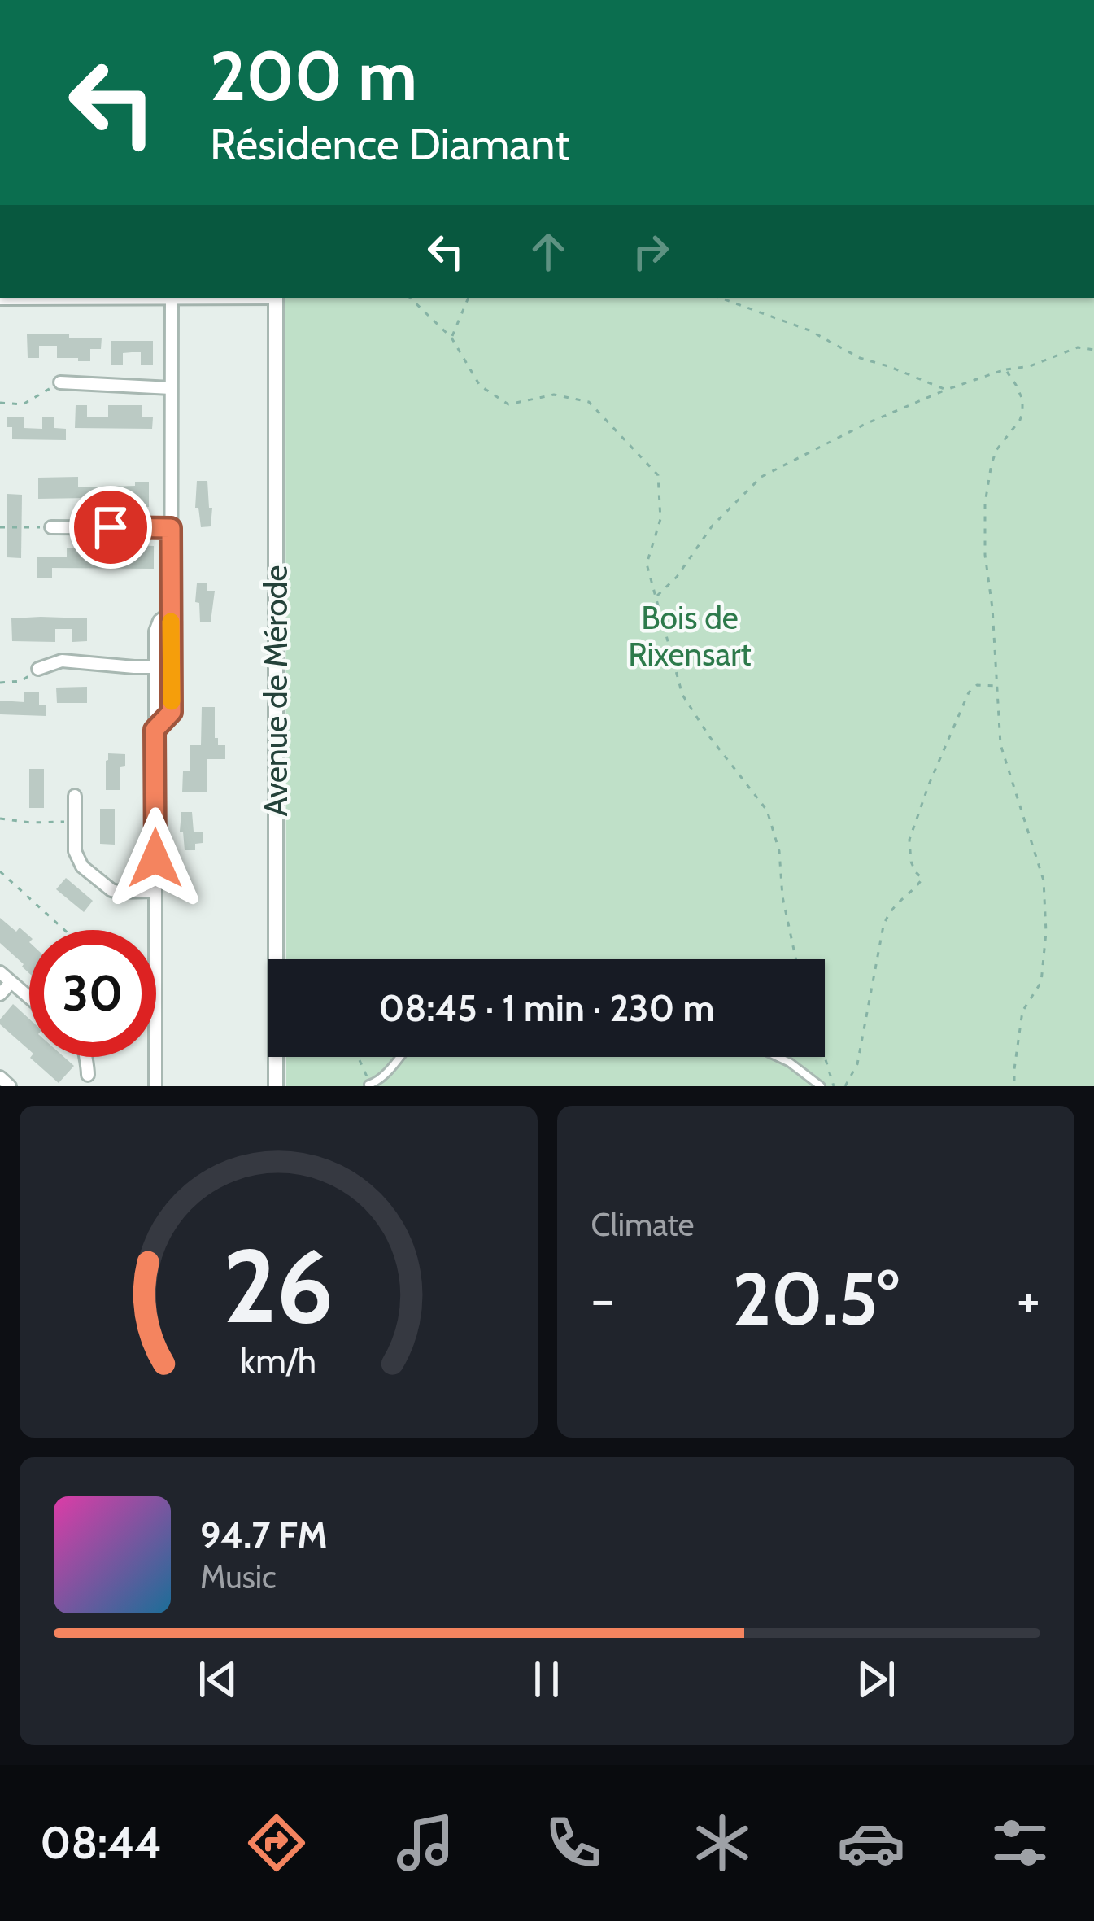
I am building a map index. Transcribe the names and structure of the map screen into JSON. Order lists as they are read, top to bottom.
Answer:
{
  "streets": {
    "street": ["Avenue de Mérode"]
  },
  "parks": ["Bois de Rixensart"],
  "page": {
    "turn": ["200 m", "Résidence Diamant"],
    "limit": "30",
    "trip": "08:45 · 1 min · 230 m",
    "tile": "Climate",
    "heat": ["−", "20.5°", "+"],
    "song": ["94.7 FM", "Music"],
    "tabs": "08:44",
    "gauge": ["26", "km/h"]
  }
}
